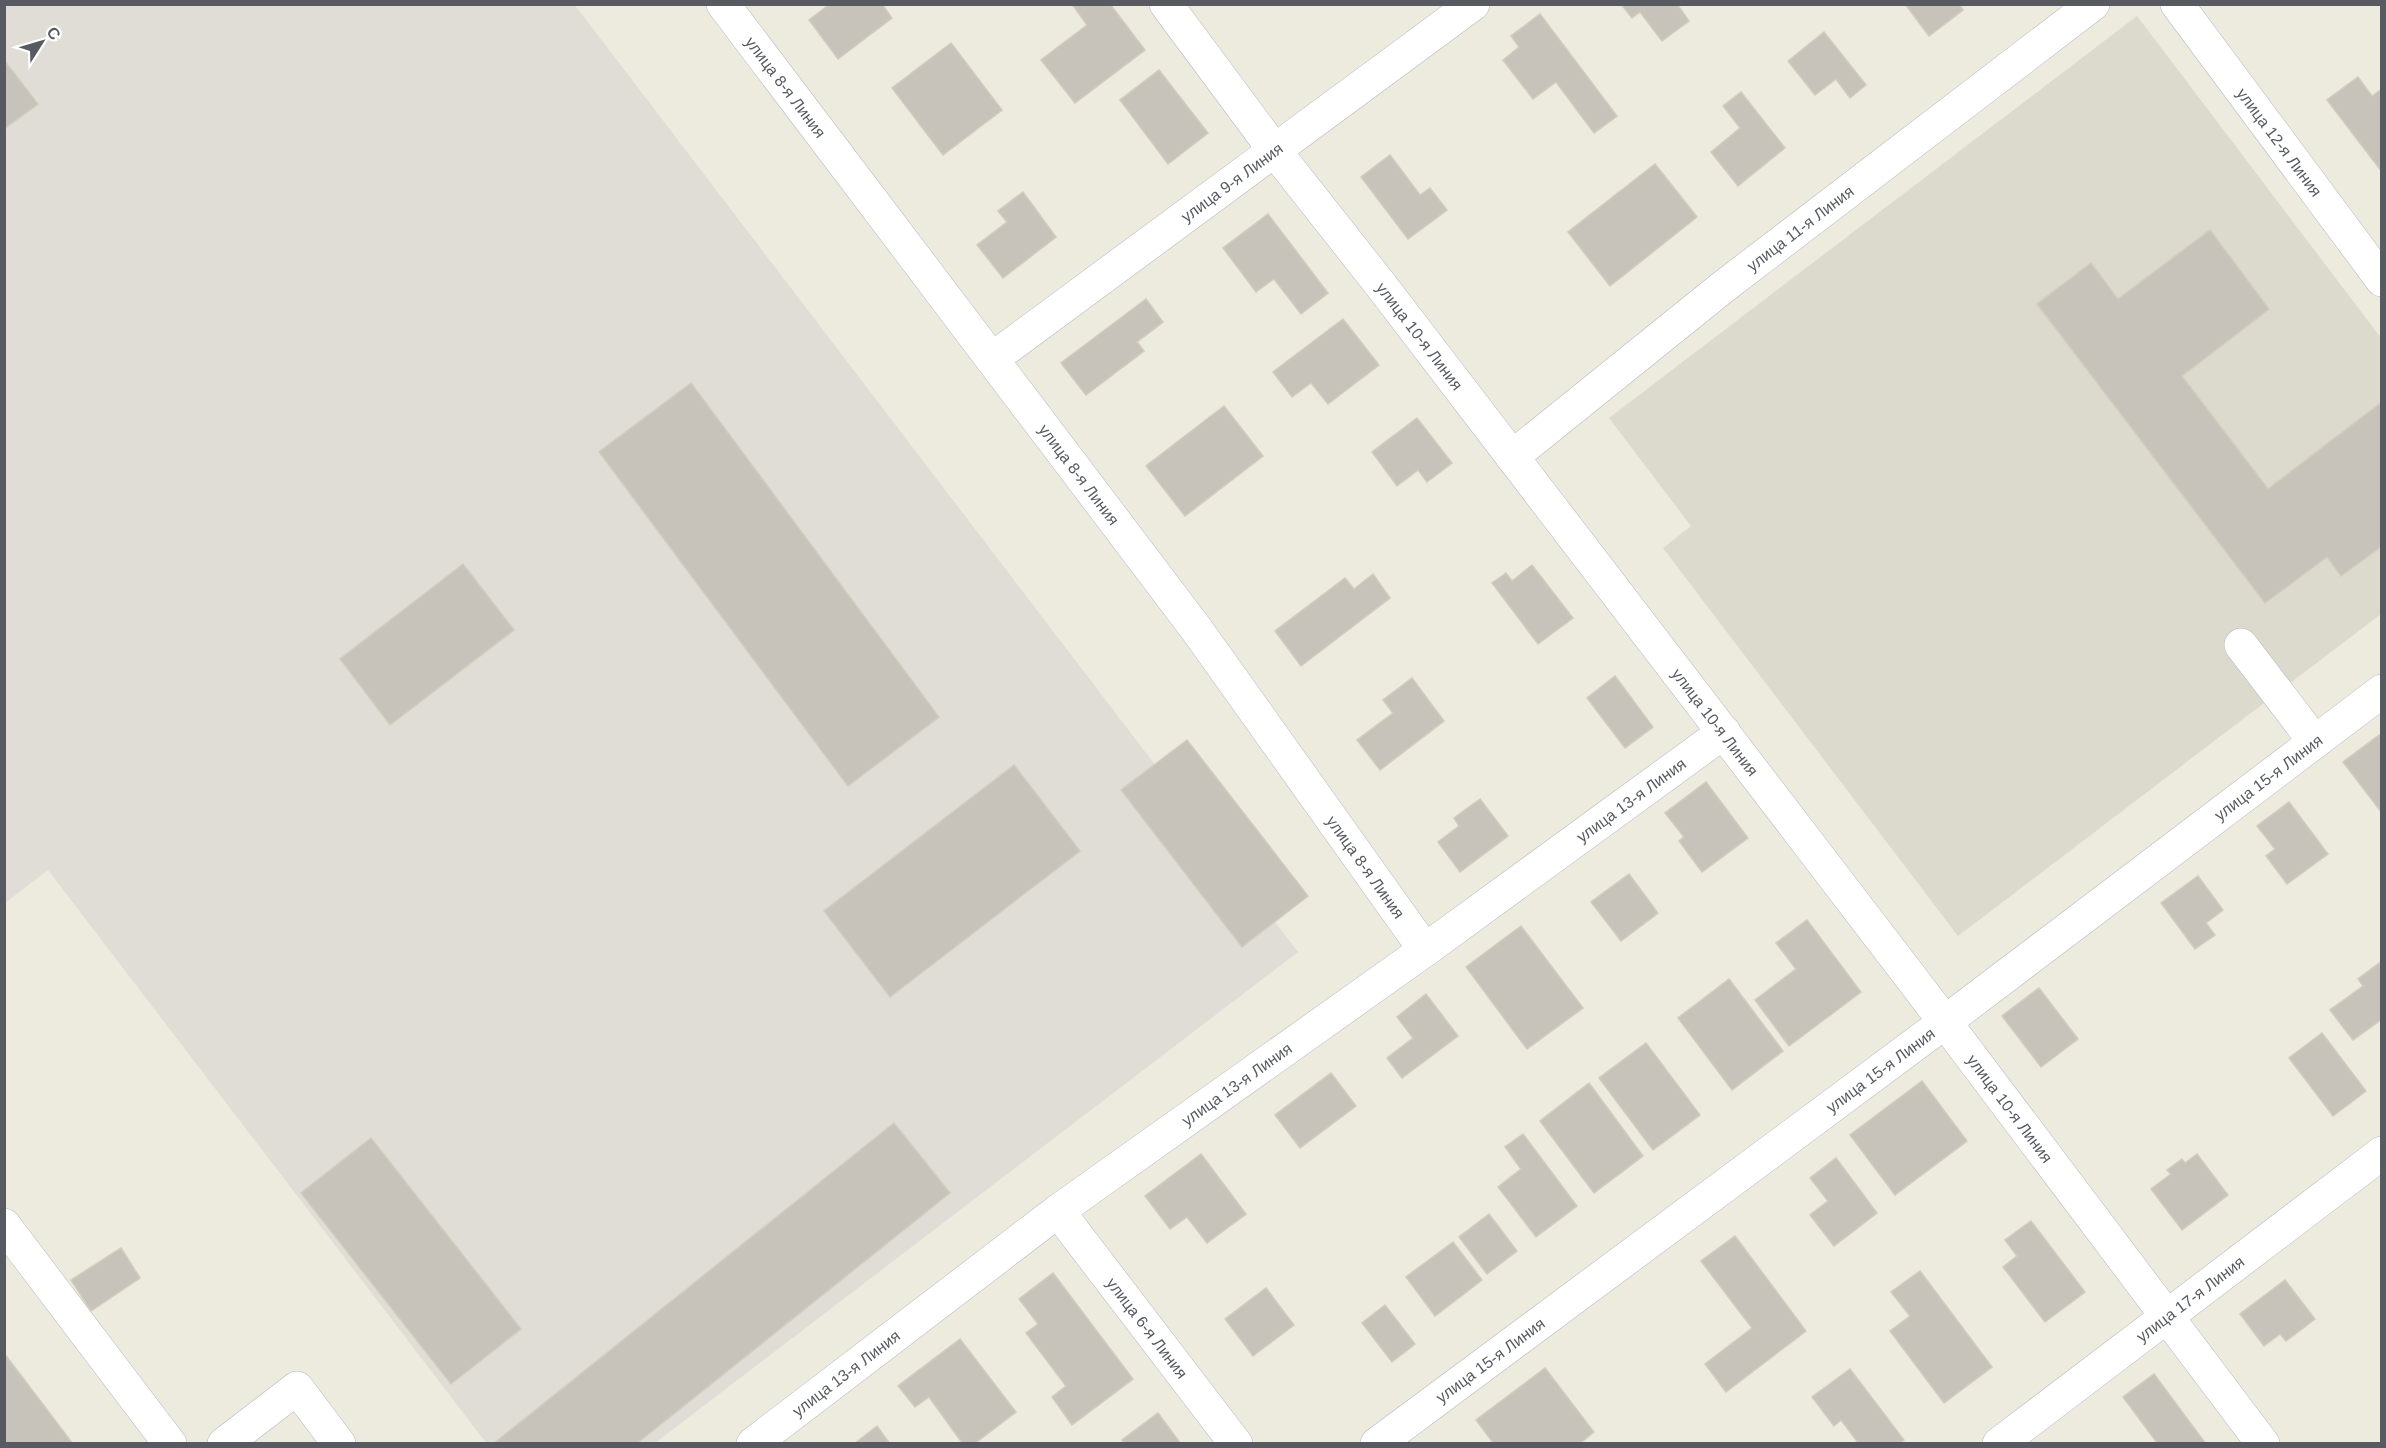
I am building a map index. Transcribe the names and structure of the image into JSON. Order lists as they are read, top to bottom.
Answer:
{
  "streets": {
    "street": [
      "улица 8-я Линия",
      "улица 12-я Линия",
      "улица 9-я Линия",
      "улица 11-я Линия",
      "улица 10-я Линия",
      "улица 15-я Линия",
      "улица 13-я Линия",
      "улица 17-я Линия",
      "улица 6-я Линия"
    ]
  },
  "crossings": [
    ["улица 8-я Линия", "улица 9-я Линия"],
    ["улица 8-я Линия", "улица 13-я Линия"],
    ["улица 9-я Линия", "улица 10-я Линия"],
    ["улица 11-я Линия", "улица 10-я Линия"],
    ["улица 10-я Линия", "улица 15-я Линия"],
    ["улица 10-я Линия", "улица 13-я Линия"],
    ["улица 10-я Линия", "улица 17-я Линия"],
    ["улица 13-я Линия", "улица 6-я Линия"]
  ],
  "north": "top right"
}
